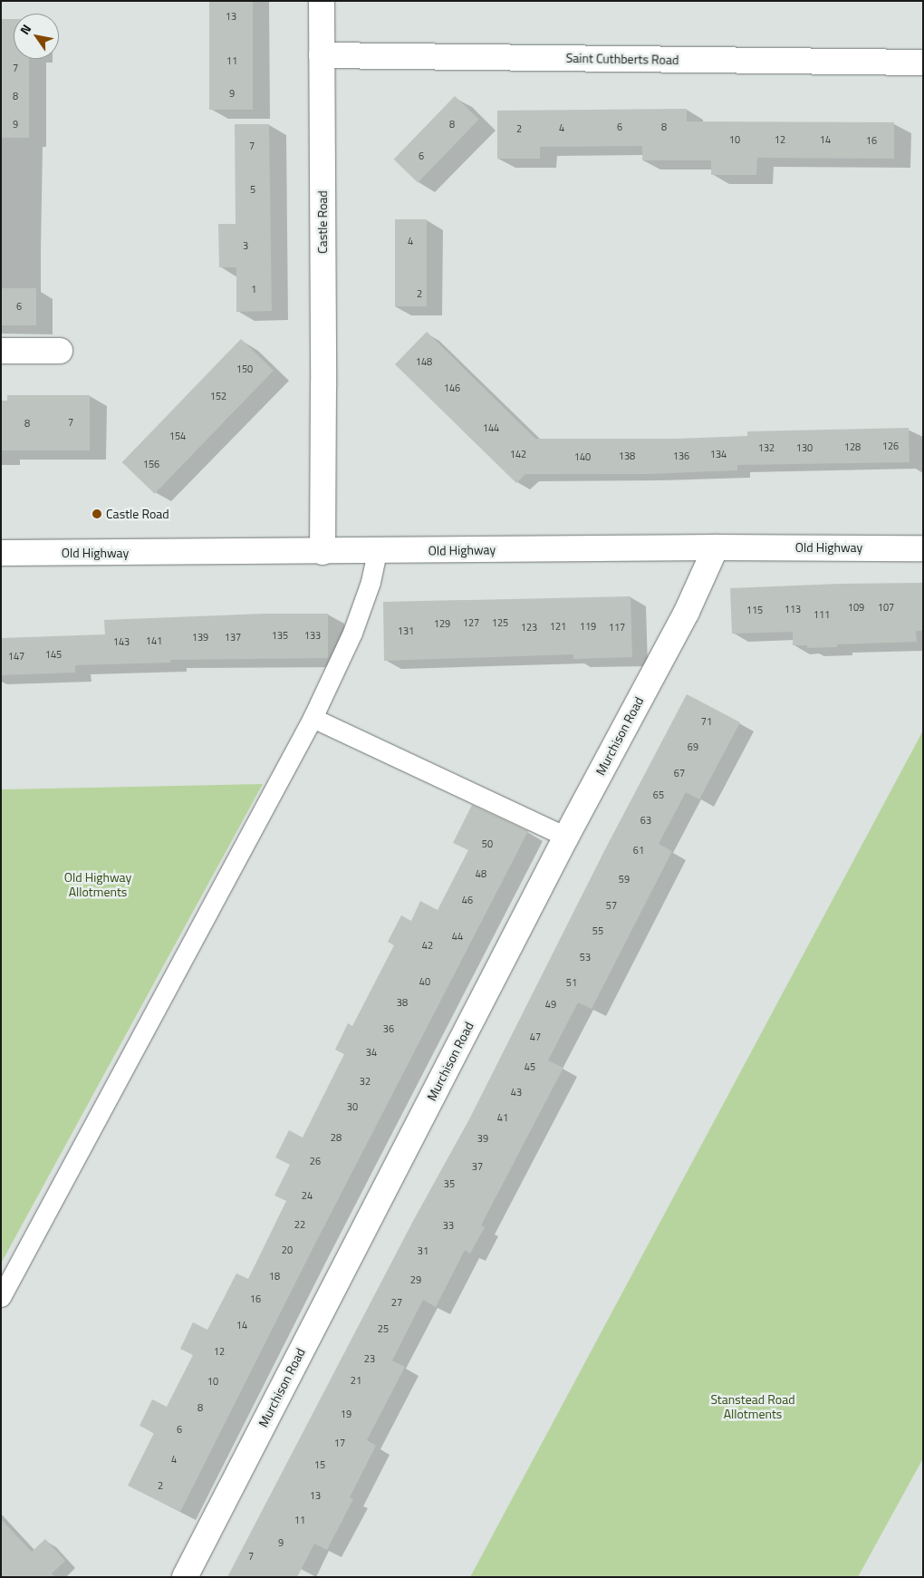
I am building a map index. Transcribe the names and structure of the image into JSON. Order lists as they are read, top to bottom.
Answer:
{
  "streets": {
    "street": [
      "Saint Cuthberts Road",
      "Castle Road",
      "Old Highway",
      "Murchison Road"
    ]
  },
  "crossings": [
    ["Saint Cuthberts Road", "Castle Road"],
    ["Castle Road", "Old Highway"],
    ["Old Highway", "Murchison Road"]
  ],
  "parks": ["Old Highway Allotments", "Stanstead Road Allotments"],
  "places": ["Castle Road"],
  "house_numbers": [
    "13",
    "11",
    "7",
    "9",
    "8",
    "9",
    "8",
    "6",
    "8",
    "4",
    "2",
    "10",
    "12",
    "14",
    "16",
    "7",
    "6",
    "5",
    "4",
    "3",
    "1",
    "2",
    "6",
    "148",
    "150",
    "146",
    "152",
    "7",
    "8",
    "144",
    "154",
    "126",
    "128",
    "132",
    "130",
    "142",
    "134",
    "138",
    "136",
    "140",
    "156",
    "109",
    "107",
    "113",
    "115",
    "111",
    "127",
    "125",
    "129",
    "121",
    "119",
    "123",
    "117",
    "131",
    "135",
    "133",
    "139",
    "137",
    "141",
    "143",
    "145",
    "147",
    "71",
    "69",
    "67",
    "65",
    "63",
    "50",
    "61",
    "48",
    "59",
    "46",
    "57",
    "55",
    "44",
    "42",
    "53",
    "40",
    "51",
    "38",
    "49",
    "36",
    "47",
    "34",
    "45",
    "32",
    "43",
    "30",
    "41",
    "28",
    "39",
    "26",
    "37",
    "35",
    "24",
    "22",
    "33",
    "20",
    "31",
    "18",
    "29",
    "16",
    "27",
    "14",
    "25",
    "12",
    "23",
    "21",
    "10",
    "8",
    "19",
    "6",
    "17",
    "4",
    "15",
    "2",
    "13",
    "11",
    "9",
    "7"
  ],
  "north": "top left"
}
